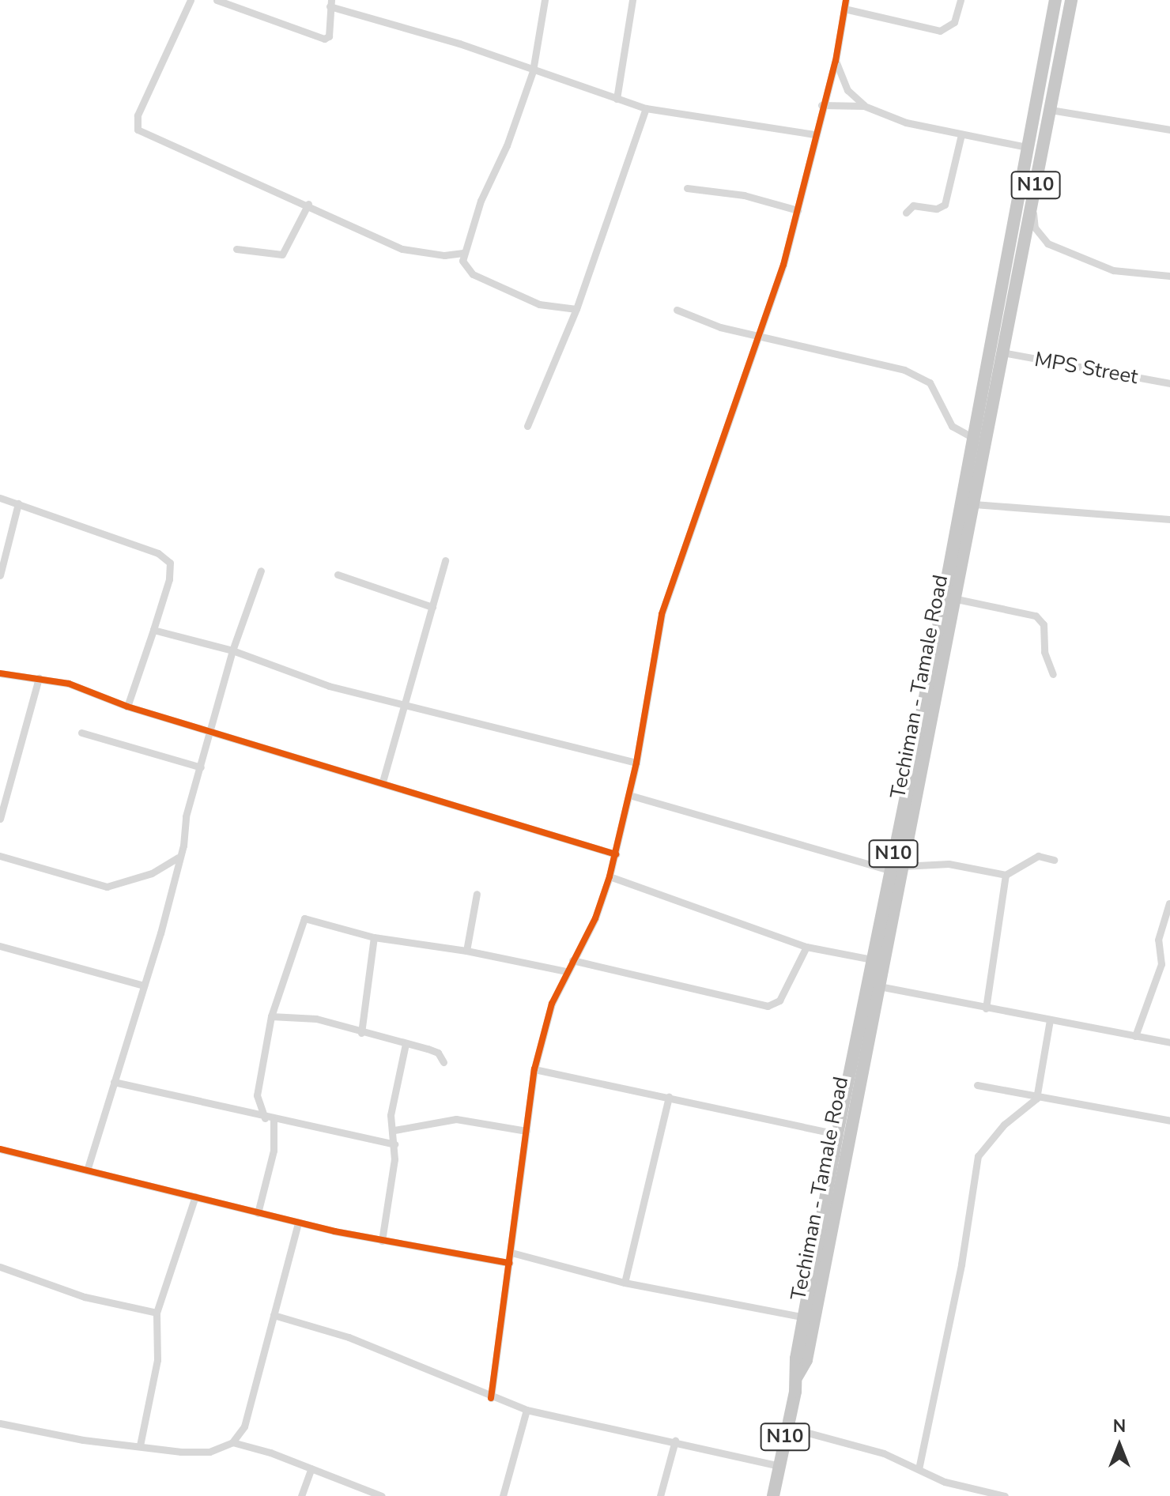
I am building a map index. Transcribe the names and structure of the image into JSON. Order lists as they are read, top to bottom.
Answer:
{
  "streets": {
    "highway": ["N10", "Techiman - Tamale Road"],
    "street": ["MPS Street"]
  },
  "crossings": [
    ["MPS Street", "Techiman - Tamale Road"]
  ],
  "north": "top"
}
